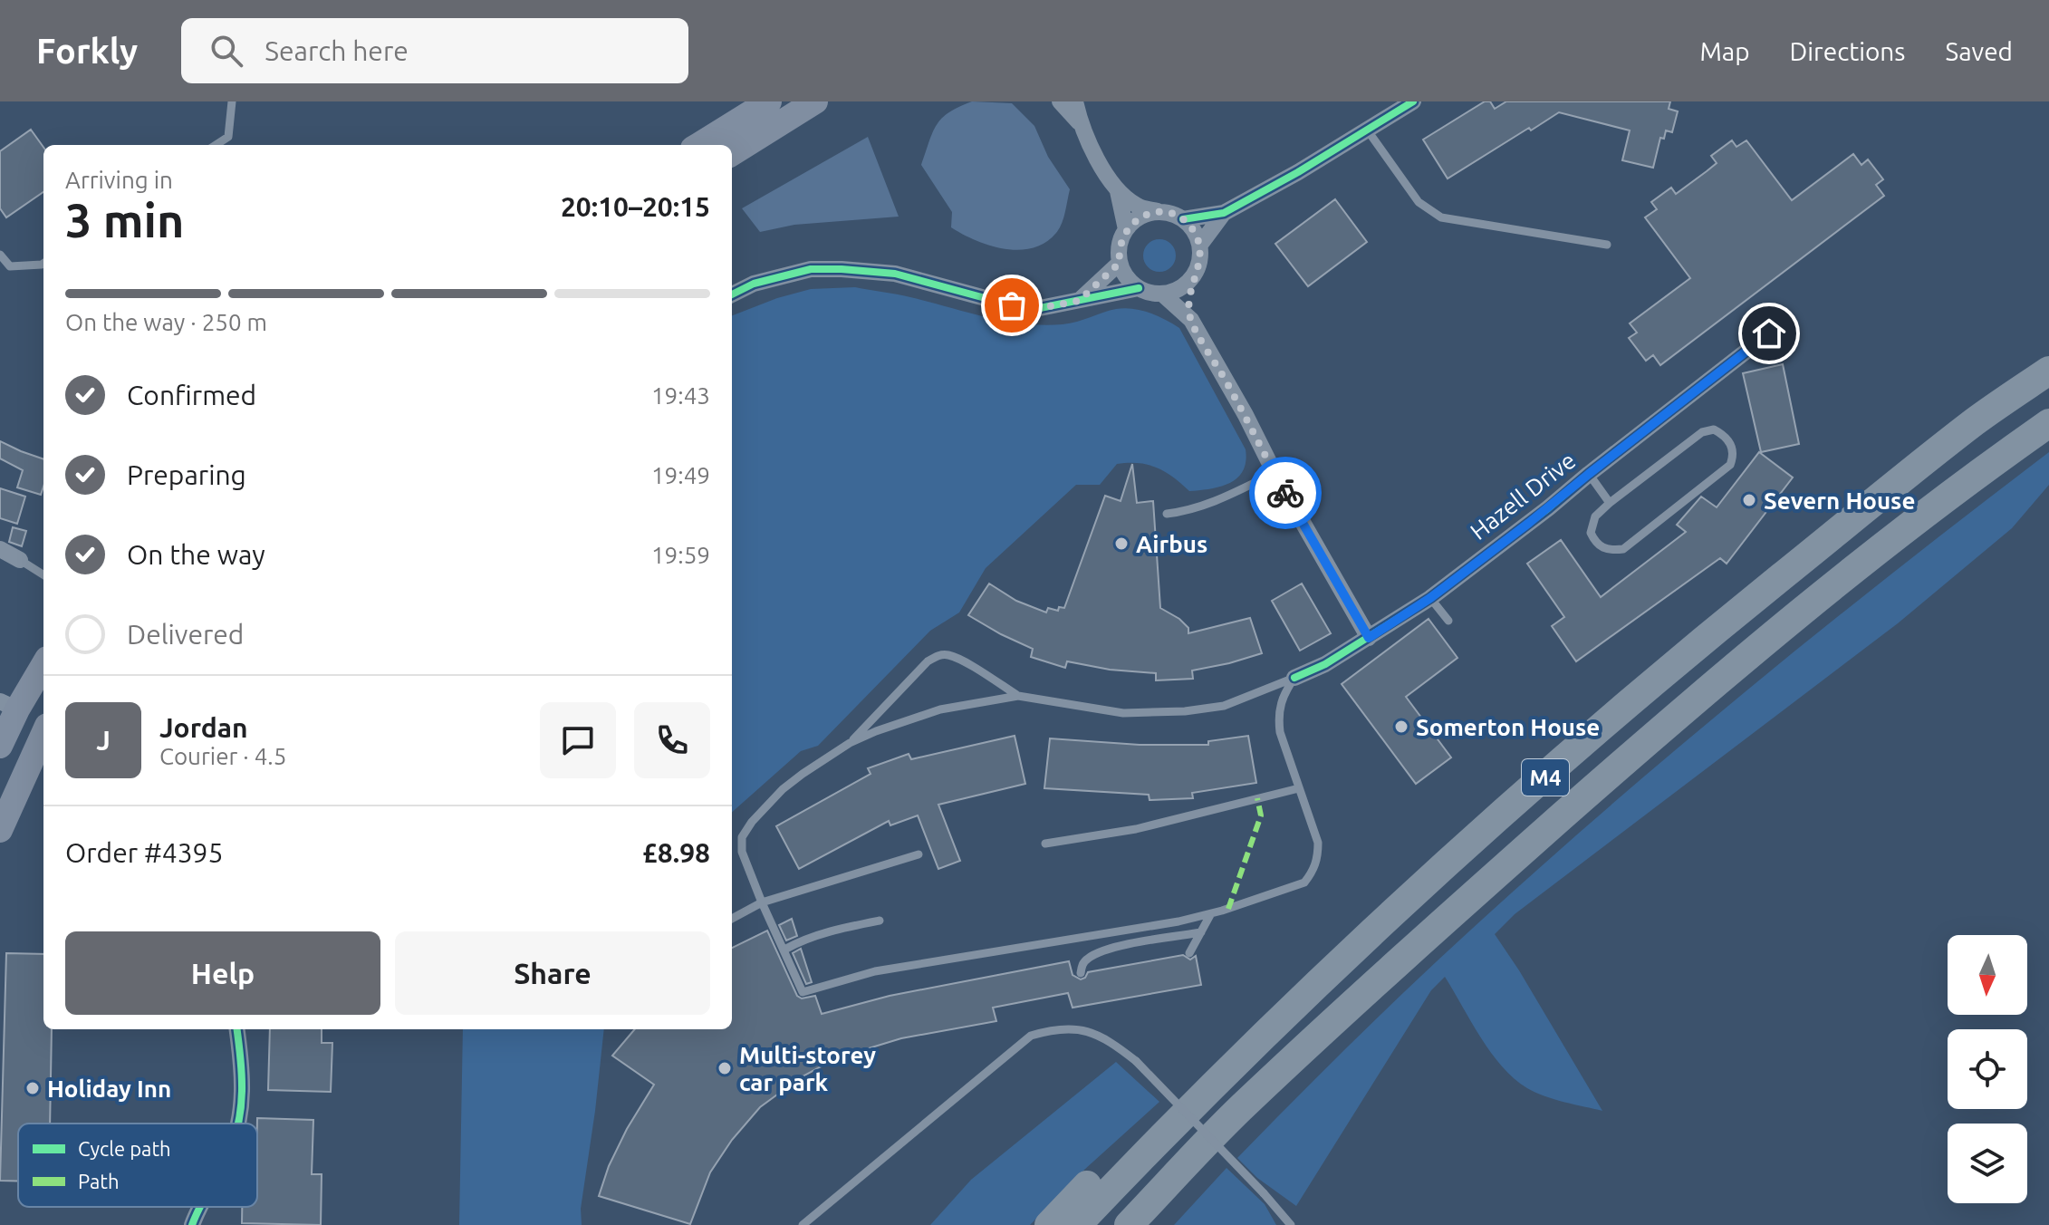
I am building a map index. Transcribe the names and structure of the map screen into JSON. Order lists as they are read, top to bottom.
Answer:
{
  "streets": {
    "highway": ["M4"],
    "street": ["Hazell Drive"]
  },
  "places": [
    "Severn House",
    "Airbus",
    "Somerton House",
    "Multi-storey car park",
    "Holiday Inn"
  ],
  "legend": ["Cycle path", "Path"],
  "north": "bottom",
  "page": {
    "header": "Forkly",
    "search": "Search here",
    "nav": ["Map", "Directions", "Saved"],
    "heading": ["3 min", "Arriving in", "20:10–20:15"],
    "panel": [
      "Jordan",
      "Courier · 4.5",
      "Order #4395",
      "£8.98"
    ],
    "bar": "On the way · 250 m",
    "list": [
      ["Confirmed", "19:43"],
      ["Preparing", "19:49"],
      ["On the way", "19:59"],
      "Delivered"
    ],
    "round": "J",
    "buttons": ["Help", "Share"]
  }
}
